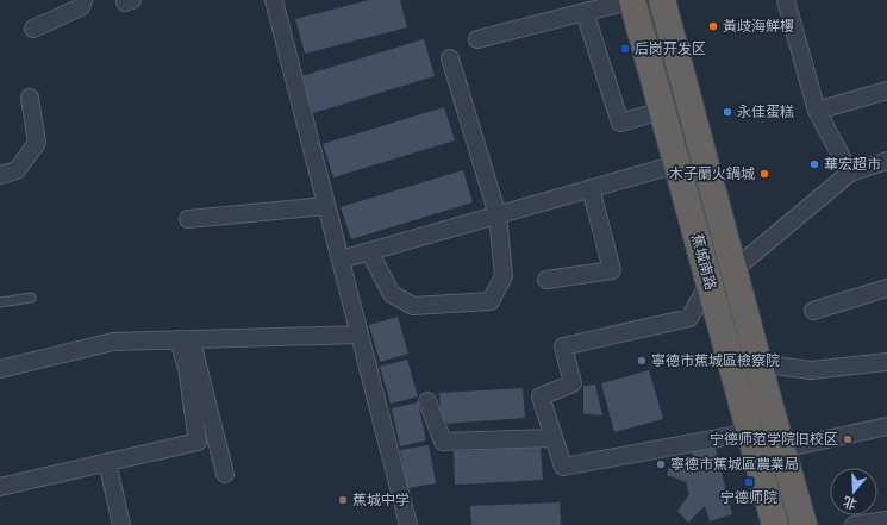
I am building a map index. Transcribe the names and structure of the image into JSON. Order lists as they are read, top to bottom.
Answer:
{
  "streets": {
    "highway": ["蕉城南路"]
  },
  "places": {
    "other": [
      "黃歧海鮮樓",
      "永佳蛋糕",
      "華宏超市",
      "木子蘭火鍋城",
      "寧德市蕉城區檢察院",
      "宁德师范学院旧校区",
      "寧德市蕉城區農業局",
      "蕉城中学"
    ],
    "transit": ["后岗开发区", "宁德师院"]
  },
  "north": "bottom"
}
